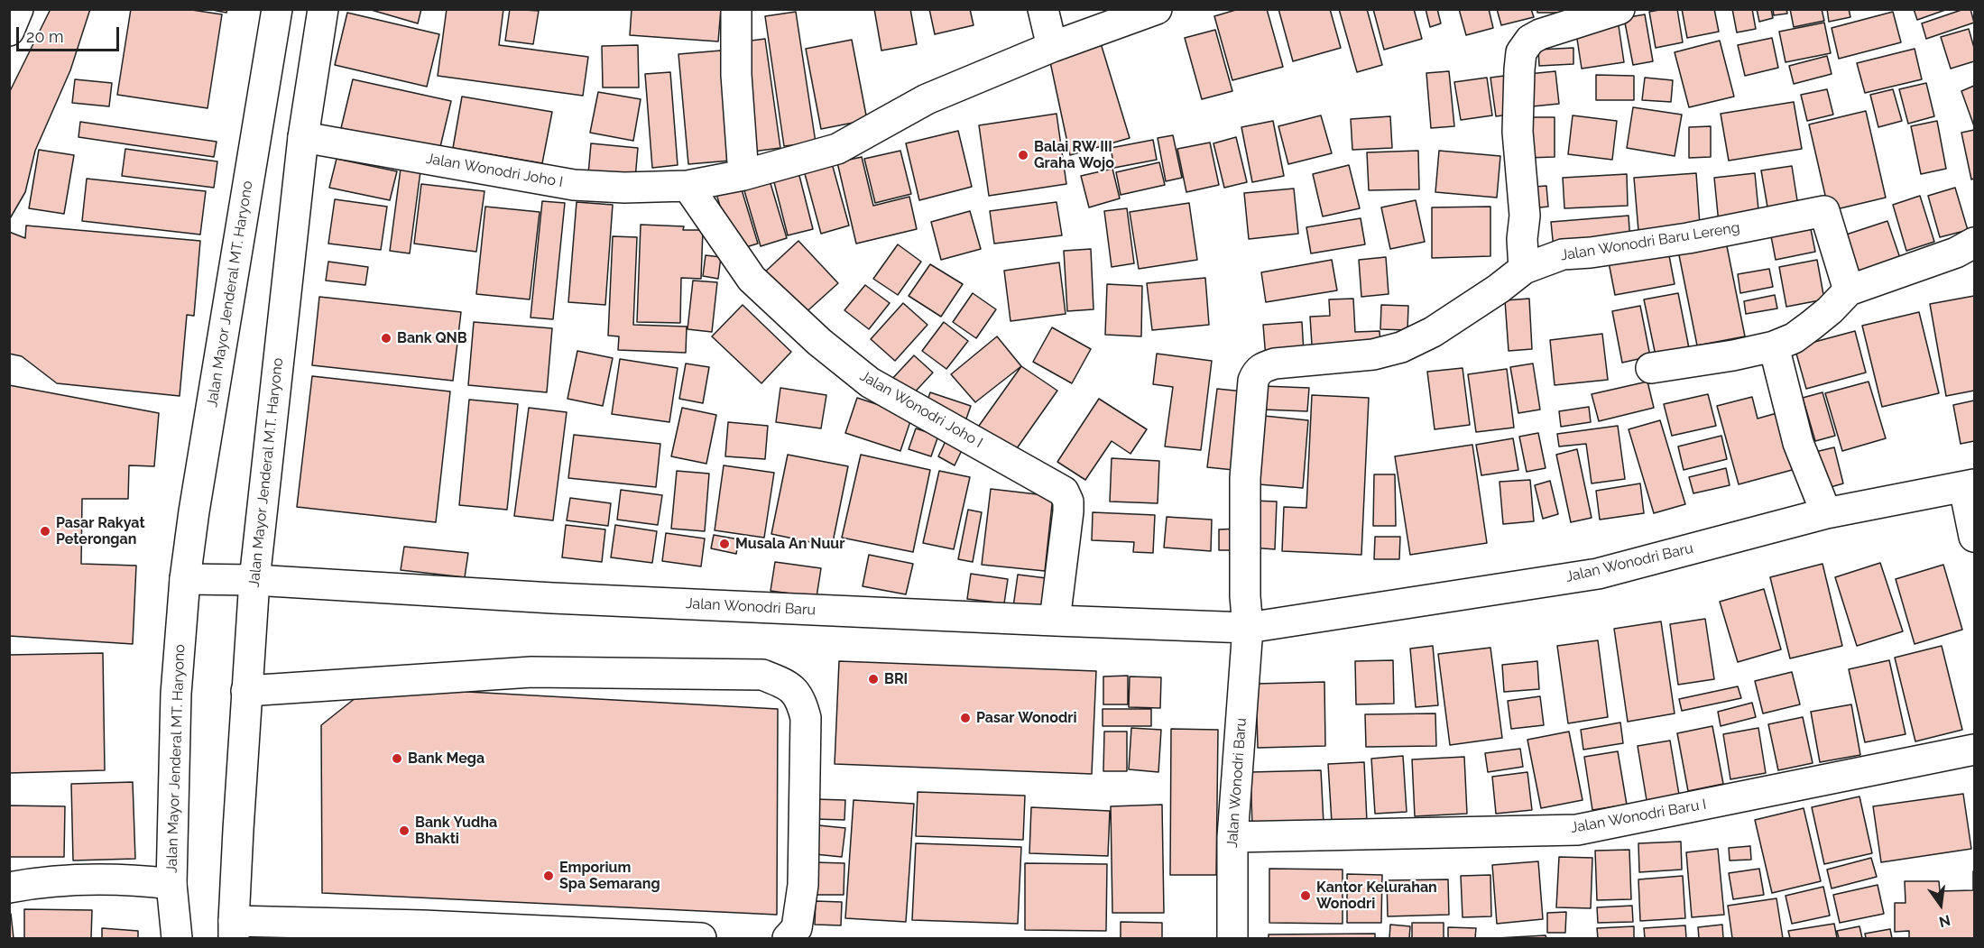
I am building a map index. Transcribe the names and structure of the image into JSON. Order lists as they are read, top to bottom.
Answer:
{
  "streets": {
    "main road": [
      "Jalan Wonodri Joho I",
      "Jalan Wonodri Baru Lereng",
      "Jalan Mayor Jenderal MT. Haryono",
      "Jalan Mayor Jenderal M.T. Haryono",
      "Jalan Wonodri Baru",
      "Jalan Wonodri Baru I"
    ]
  },
  "crossings": [
    ["Jalan Wonodri Joho I", "Jalan Mayor Jenderal M.T. Haryono"],
    ["Jalan Wonodri Joho I", "Jalan Wonodri Baru"],
    ["Jalan Wonodri Baru Lereng", "Jalan Wonodri Baru"],
    ["Jalan Mayor Jenderal M.T. Haryono", "Jalan Wonodri Baru"],
    ["Jalan Wonodri Baru", "Jalan Wonodri Baru I"]
  ],
  "places": [
    "Balai RW III Graha Wojo",
    "Bank QNB",
    "Pasar Rakyat Peterongan",
    "Musala An Nuur",
    "BRI",
    "Pasar Wonodri",
    "Bank Mega",
    "Bank Yudha Bhakti",
    "Emporium Spa Semarang",
    "Kantor Kelurahan Wonodri"
  ],
  "scale_bar": "20 m",
  "north": "bottom"
}
